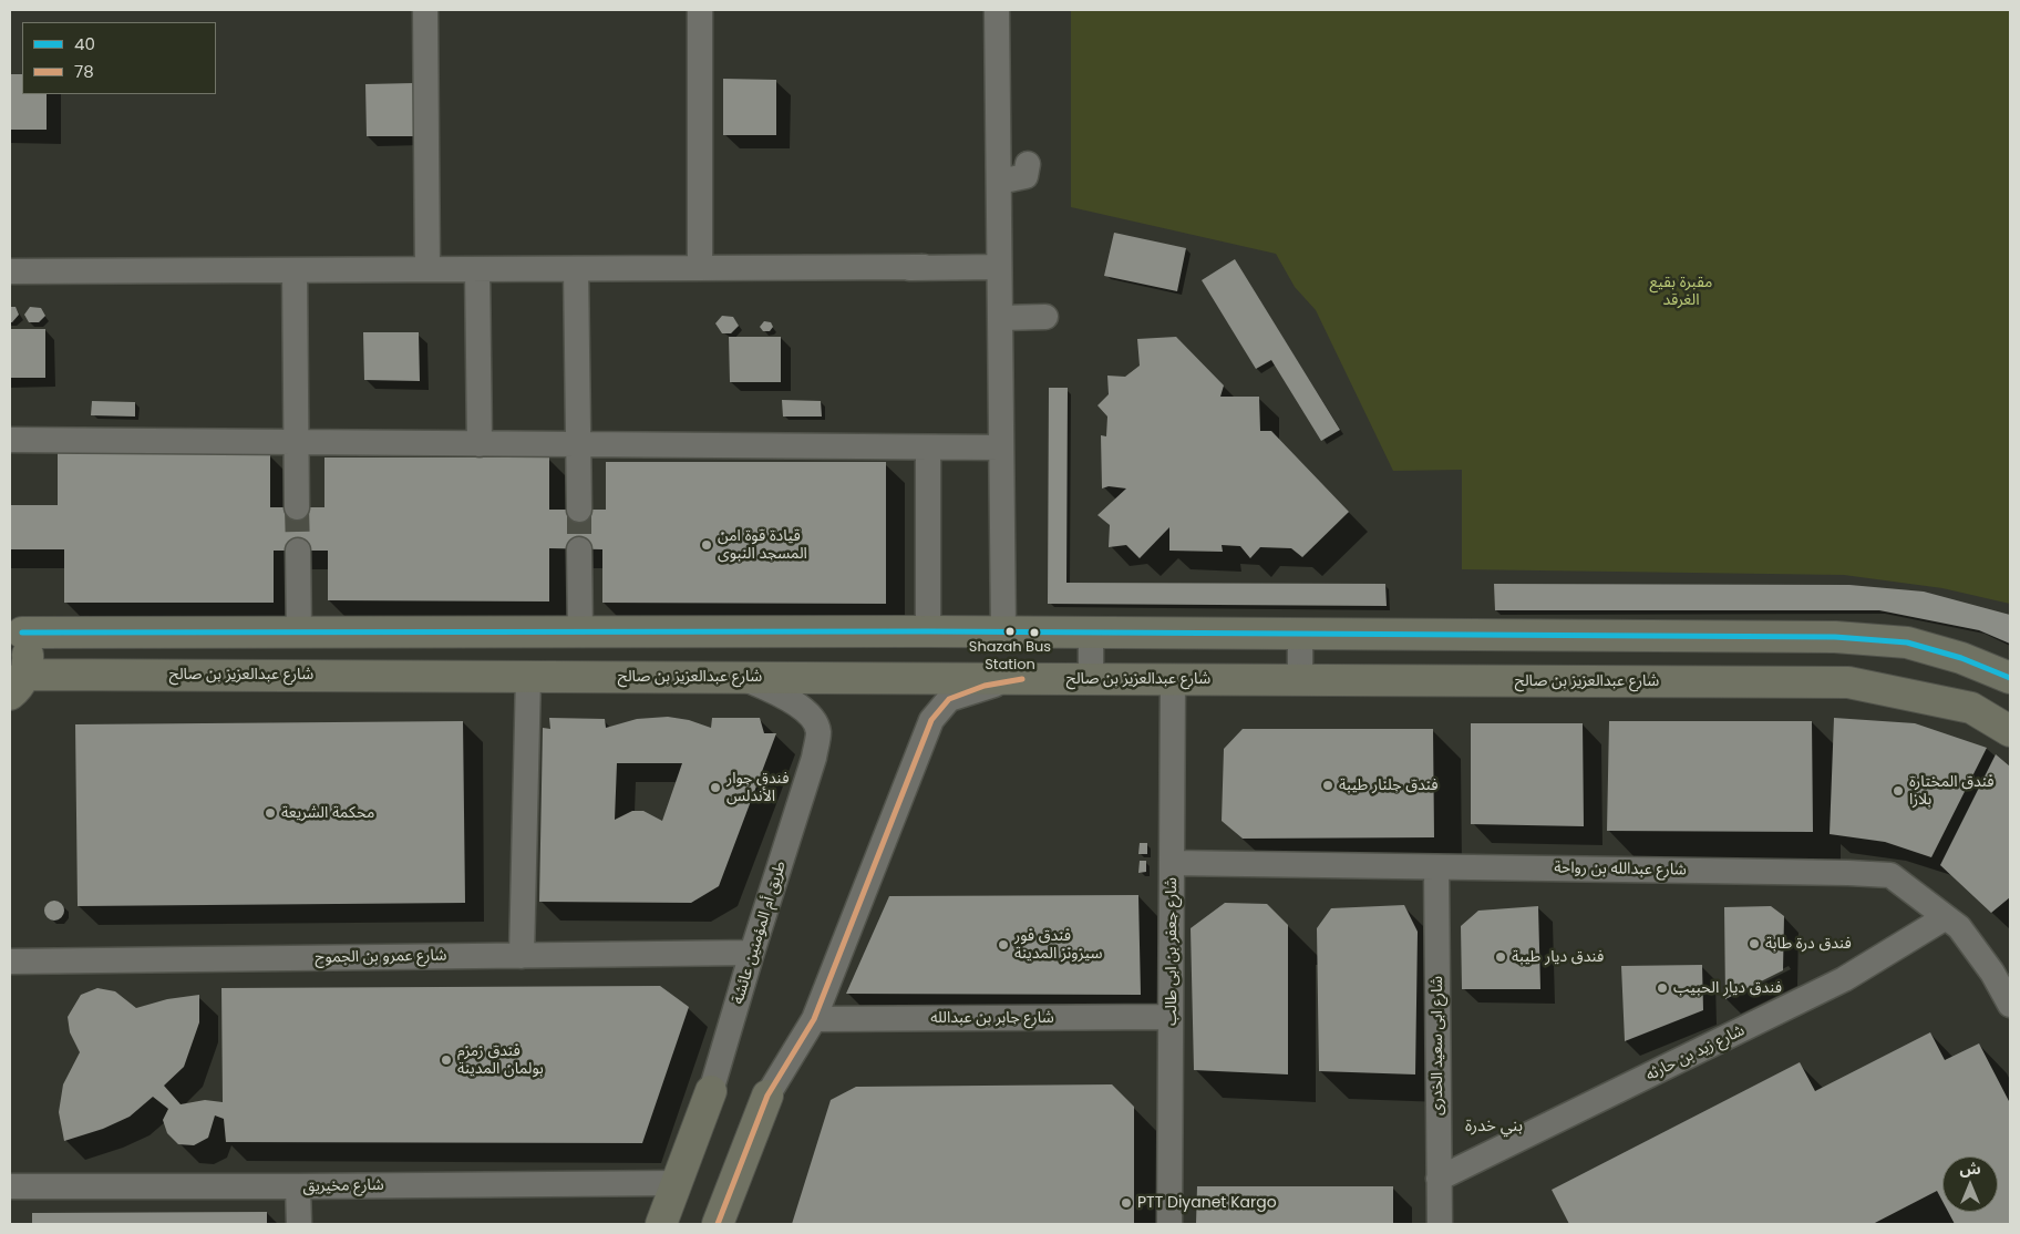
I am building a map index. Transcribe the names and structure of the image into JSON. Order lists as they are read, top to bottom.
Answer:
{
  "streets": {
    "main road": ["شارع عبدالعزيز بن صالح", "طريق أم المؤمنين عائشة"],
    "street": [
      "شارع عبدالله بن رواحة",
      "شارع جعفر بن ابى طالب",
      "شارع عمرو بن الجموح",
      "شارع جابر بن عبدالله",
      "شارع ابى سعيد الخدرى",
      "شارع زيد بن حارثه",
      "شارع مخيريق"
    ]
  },
  "crossings": [
    ["شارع عبدالعزيز بن صالح", "طريق أم المؤمنين عائشة"],
    ["شارع عبدالعزيز بن صالح", "شارع جعفر بن ابى طالب"],
    ["شارع عبدالله بن رواحة", "شارع جعفر بن ابى طالب"],
    ["شارع عبدالله بن رواحة", "شارع ابى سعيد الخدرى"],
    ["شارع عبدالله بن رواحة", "شارع زيد بن حارثه"],
    ["طريق أم المؤمنين عائشة", "شارع عمرو بن الجموح"],
    ["طريق أم المؤمنين عائشة", "شارع مخيريق"],
    ["شارع جعفر بن ابى طالب", "شارع جابر بن عبدالله"],
    ["شارع ابى سعيد الخدرى", "شارع زيد بن حارثه"]
  ],
  "districts": ["بني خدرة"],
  "parks": ["مقبرة بقيع الغرقد"],
  "places": [
    "قيادة قوة امن المسجد النبوى",
    "Shazah Bus Station",
    "فندق جلنار طيبة",
    "فندق جوار الأندلس",
    "فندق المختارة بلازا",
    "محكمة الشريعة",
    "فندق درة طابة",
    "فندق فور سيزونز المدينة",
    "فندق ديار طيبة",
    "فندق ديار الحبيب",
    "فندق زمزم بولمان المدينة",
    "PTT Diyanet Kargo"
  ],
  "lines": ["transit line 40", "transit line 78"],
  "legend": ["40", "78"],
  "north": "top"
}
